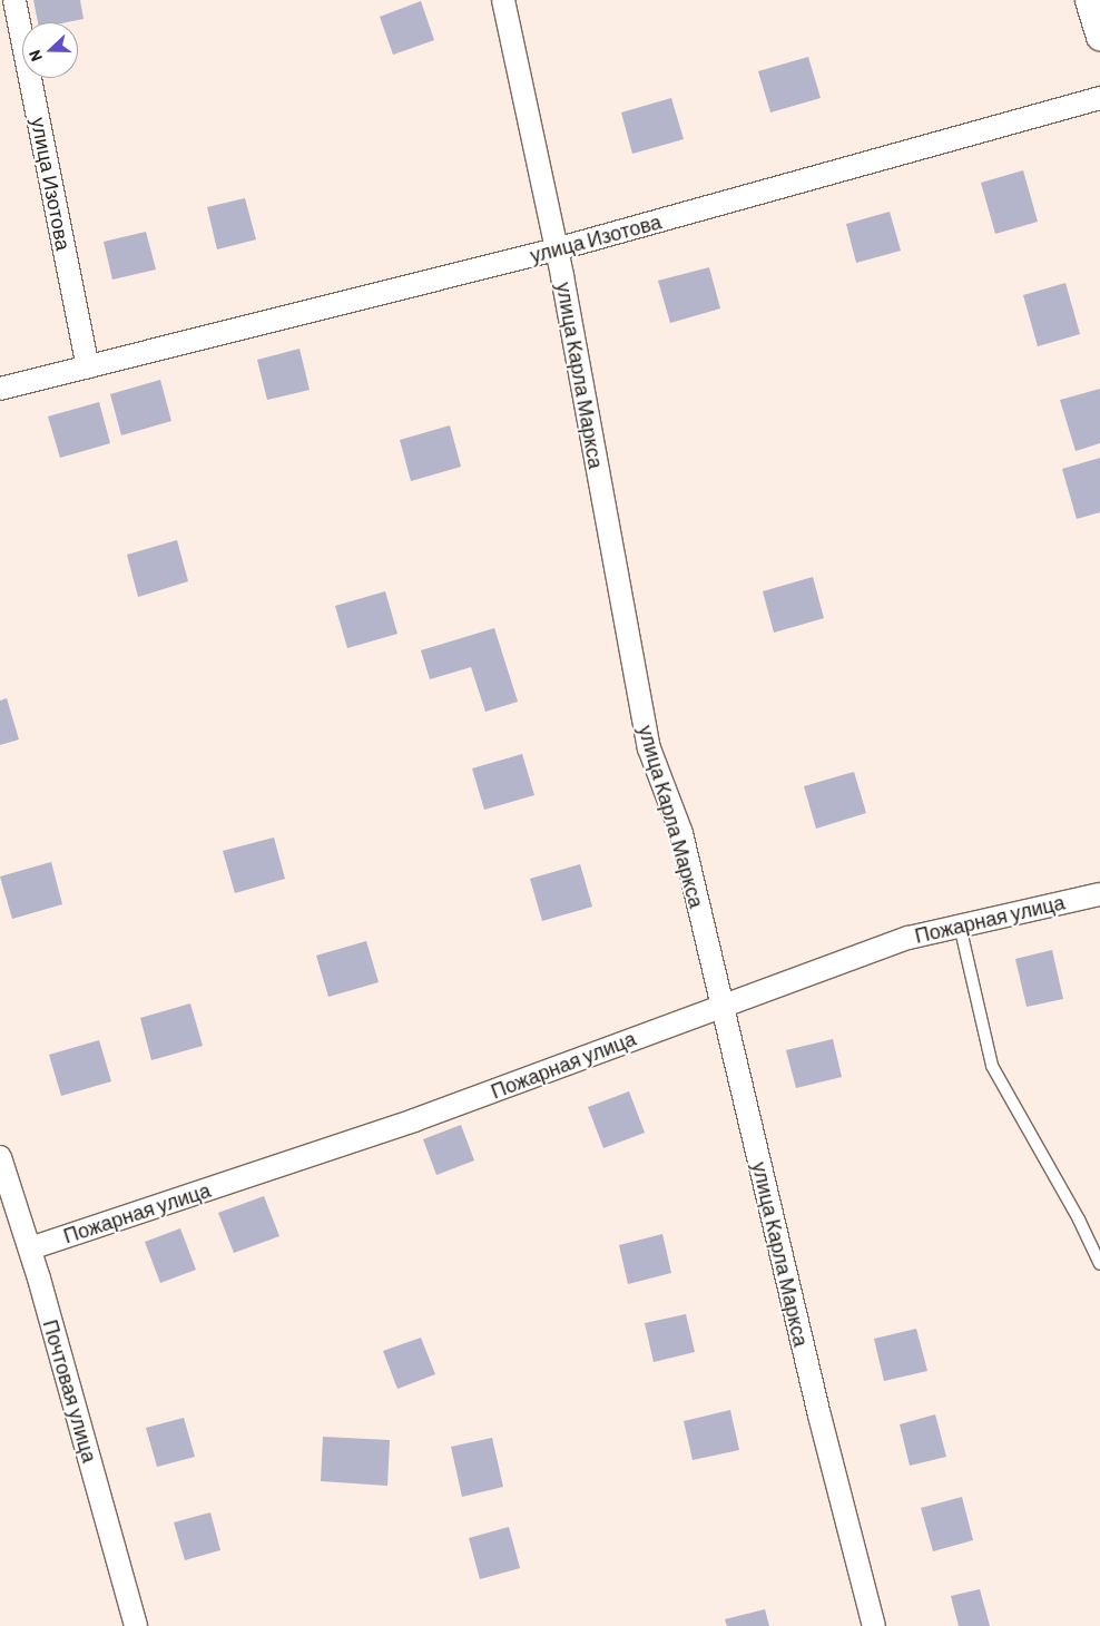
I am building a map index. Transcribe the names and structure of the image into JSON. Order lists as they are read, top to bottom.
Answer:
{
  "streets": {
    "street": [
      "улица Изотова",
      "улица Карла Маркса",
      "Пожарная улица",
      "Почтовая улица"
    ]
  },
  "crossings": [
    ["улица Изотова", "улица Карла Маркса"],
    ["улица Карла Маркса", "Пожарная улица"],
    ["Пожарная улица", "Почтовая улица"]
  ],
  "north": "left"
}
